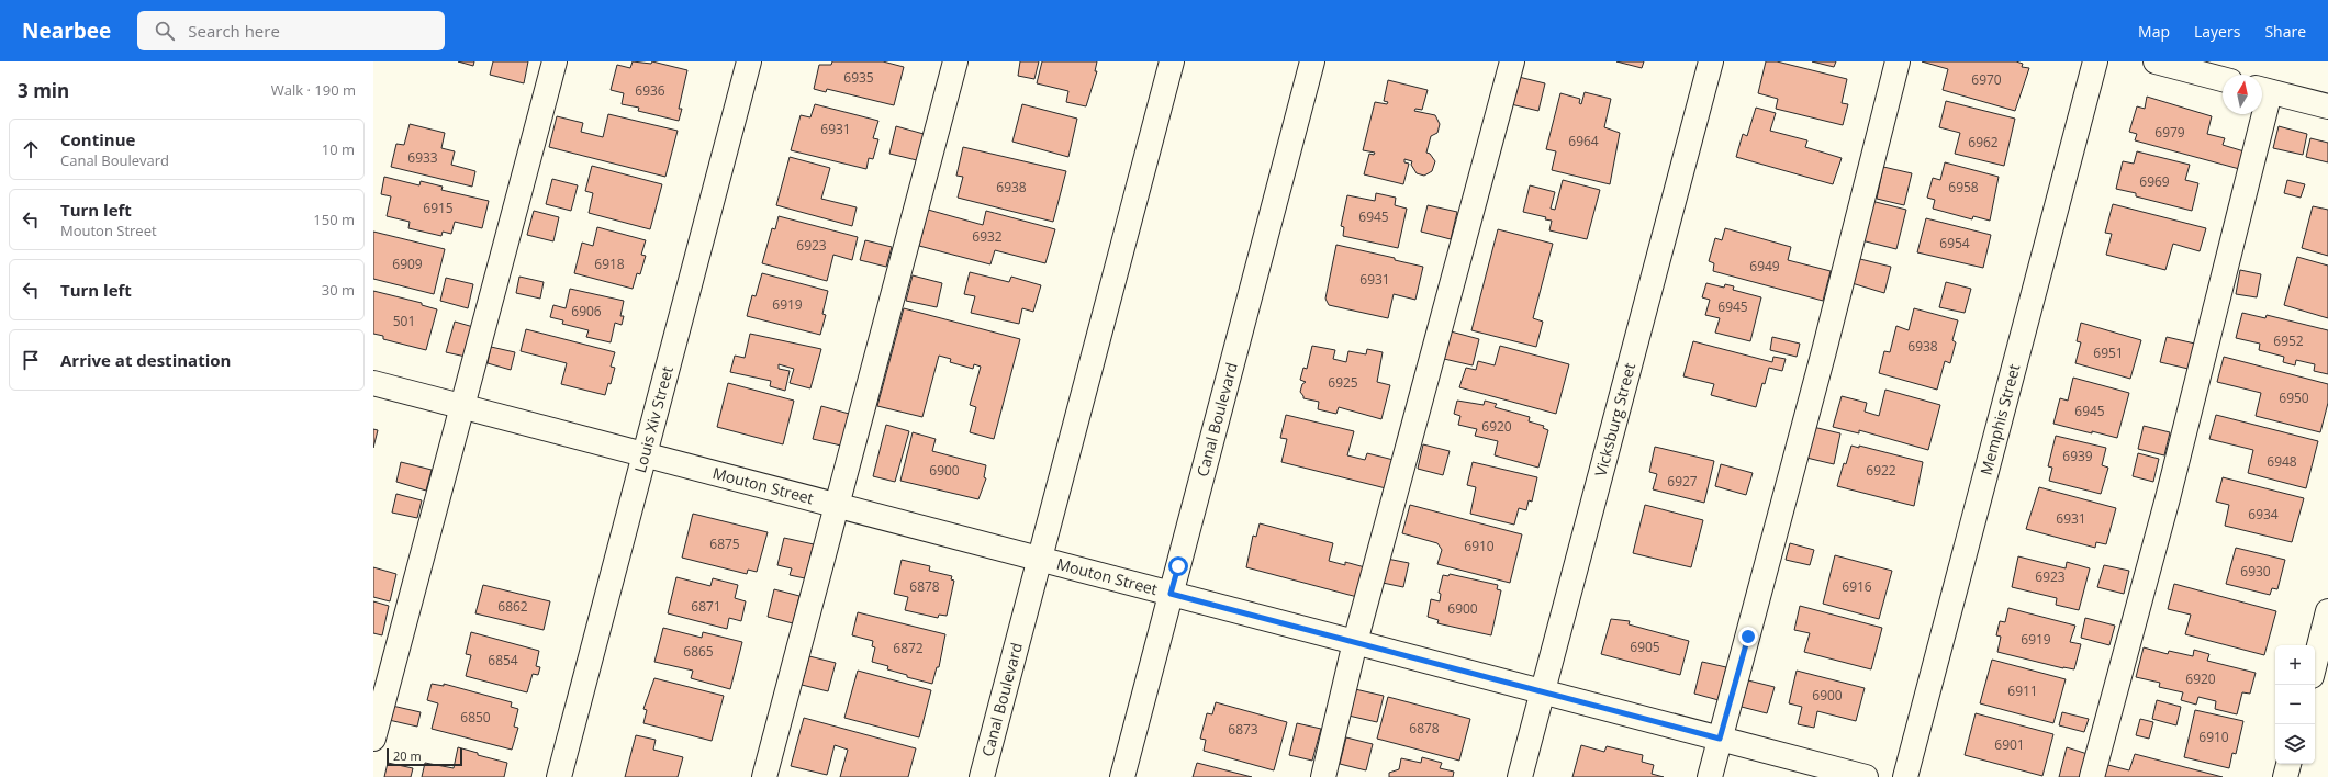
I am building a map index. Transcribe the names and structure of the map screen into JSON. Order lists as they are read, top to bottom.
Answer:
{
  "streets": {
    "street": [
      "Louis Xiv Street",
      "Canal Boulevard",
      "Vicksburg Street",
      "Memphis Street",
      "Mouton Street"
    ]
  },
  "crossings": [
    ["Louis Xiv Street", "Mouton Street"],
    ["Canal Boulevard", "Mouton Street"],
    ["Vicksburg Street", "Mouton Street"]
  ],
  "house_numbers": [
    "6935",
    "6970",
    "6936",
    "6931",
    "6979",
    "6964",
    "6962",
    "6933",
    "6969",
    "6938",
    "6958",
    "6915",
    "6945",
    "6932",
    "6954",
    "6923",
    "6909",
    "6918",
    "6949",
    "6931",
    "6919",
    "6945",
    "6906",
    "501",
    "6952",
    "6938",
    "6951",
    "6925",
    "6950",
    "6945",
    "6920",
    "6939",
    "6948",
    "6900",
    "6922",
    "6927",
    "6934",
    "6931",
    "6875",
    "6910",
    "6930",
    "6923",
    "6878",
    "6916",
    "6862",
    "6871",
    "6900",
    "6919",
    "6905",
    "6872",
    "6865",
    "6854",
    "6920",
    "6911",
    "6900",
    "6850",
    "6878",
    "6873",
    "6910",
    "6901"
  ],
  "scale_bar": "20 m",
  "north": "top",
  "page": {
    "header": "Nearbee",
    "search": "Search here",
    "nav": ["Map", "Layers", "Share"],
    "heading": ["3 min", "Walk · 190 m"],
    "list": [
      ["Continue", "Canal Boulevard", "10 m"],
      ["Turn left", "Mouton Street", "150 m"],
      ["Turn left", "30 m"],
      "Arrive at destination"
    ],
    "map_buttons": ["+", "−"],
    "scale": "20 m"
  }
}
